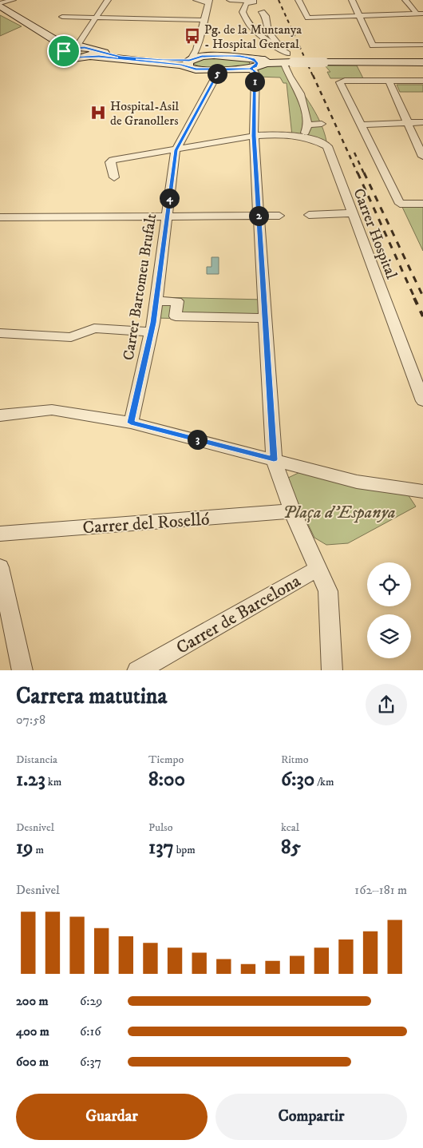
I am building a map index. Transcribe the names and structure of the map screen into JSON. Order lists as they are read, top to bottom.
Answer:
{
  "streets": {
    "street": [
      "Carrer Hospital",
      "Carrer Bartomeu Brufalt",
      "Carrer del Roselló",
      "Carrer de Barcelona"
    ]
  },
  "crossings": [
    ["Carrer Hospital", "Carrer Bartomeu Brufalt"]
  ],
  "parks": ["Plaça d'Espanya"],
  "places": {
    "bus stop": ["Pg. de la Muntanya - Hospital General"],
    "hospital": ["Hospital-Asil de Granollers"]
  },
  "page": {
    "pins": [
      "5",
      "1",
      "4",
      "2",
      "3"
    ],
    "heading": ["Carrera matutina", "07:58"],
    "stats": [
      ["Distancia", "1.23 km"],
      ["Tiempo", "8:00"],
      ["Ritmo", "6:30 /km"],
      ["Desnivel", "19 m"],
      ["Pulso", "137 bpm"],
      ["kcal", "85"]
    ],
    "chart": ["Desnivel", "162–181 m"],
    "list": [
      {
        "name": "200 m",
        "note": "6:29"
      },
      {
        "name": "400 m",
        "note": "6:16"
      },
      {
        "name": "600 m",
        "note": "6:37"
      }
    ],
    "buttons": ["Guardar", "Compartir"]
  }
}
